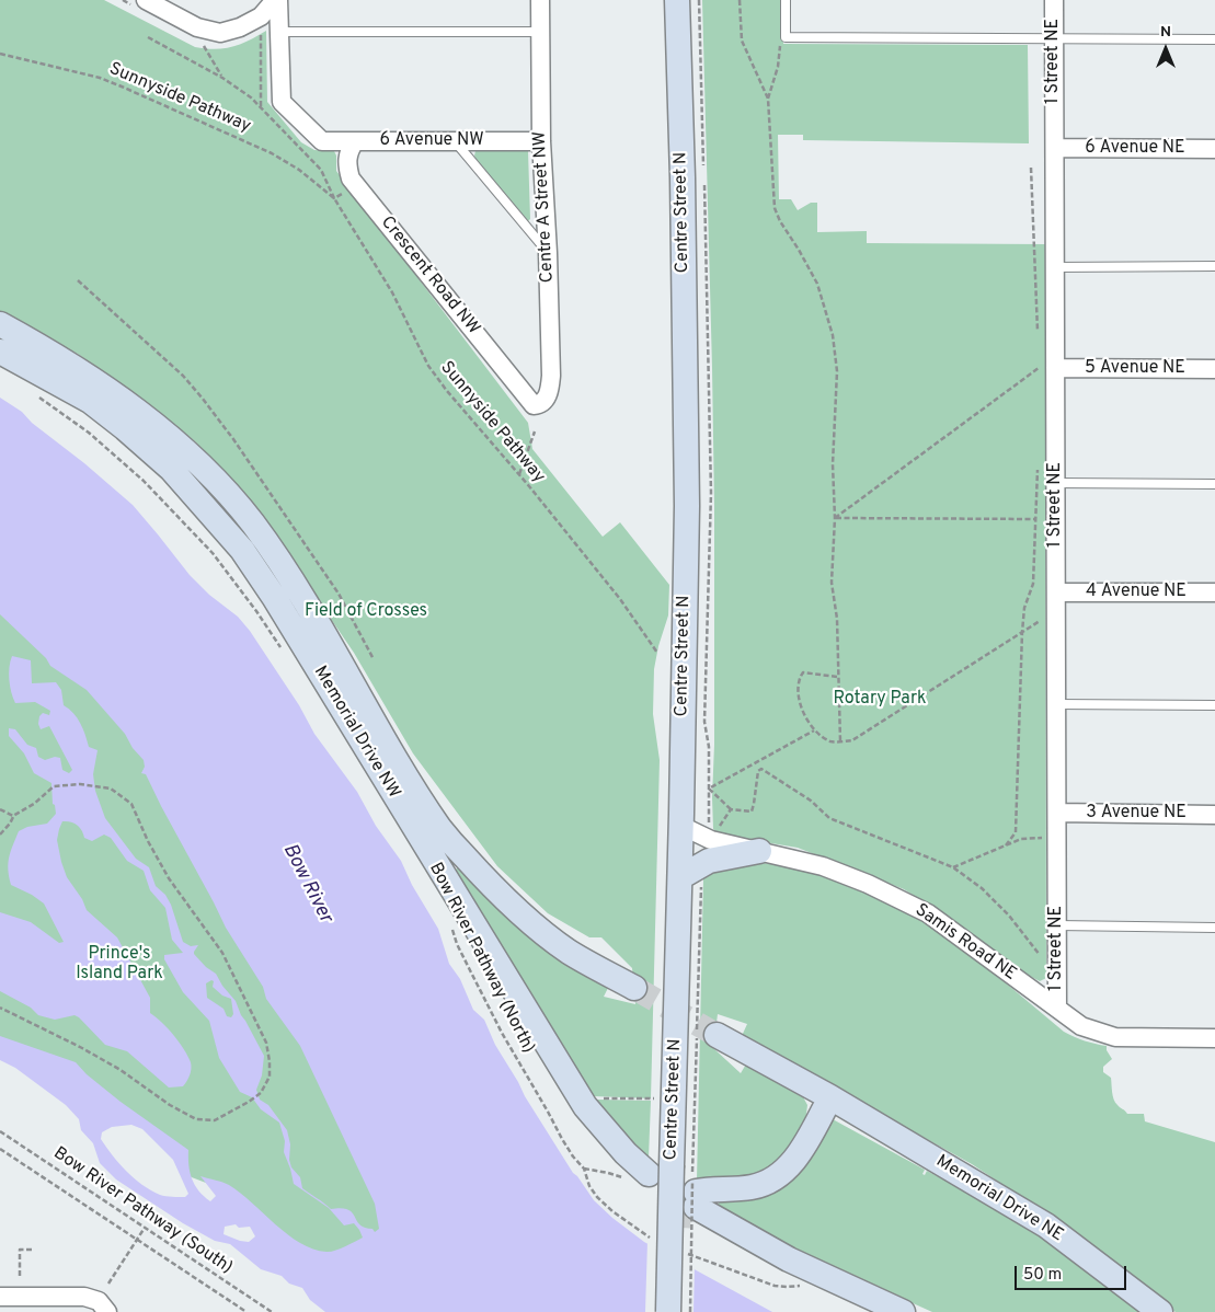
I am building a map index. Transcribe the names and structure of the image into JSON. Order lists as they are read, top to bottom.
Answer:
{
  "streets": {
    "main road": ["Centre Street N", "Memorial Drive NW", "Memorial Drive NE"],
    "street": [
      "1 Street NE",
      "6 Avenue NW",
      "6 Avenue NE",
      "Centre A Street NW",
      "Crescent Road NW",
      "5 Avenue NE",
      "4 Avenue NE",
      "3 Avenue NE",
      "Samis Road NE"
    ],
    "path": ["Sunnyside Pathway", "Bow River Pathway (North)", "Bow River Pathway (South)"]
  },
  "crossings": [
    ["1 Street NE", "6 Avenue NE"],
    ["1 Street NE", "5 Avenue NE"],
    ["1 Street NE", "4 Avenue NE"],
    ["1 Street NE", "3 Avenue NE"],
    ["1 Street NE", "Samis Road NE"],
    ["6 Avenue NW", "Centre A Street NW"],
    ["6 Avenue NW", "Crescent Road NW"],
    ["Centre A Street NW", "Crescent Road NW"],
    ["Centre Street N", "Samis Road NE"],
    ["Memorial Drive NW", "Bow River Pathway (North)"]
  ],
  "water": ["Bow River"],
  "parks": ["Field of Crosses", "Rotary Park", "Prince's Island Park"],
  "scale_bar": "50 m",
  "north": "top"
}
